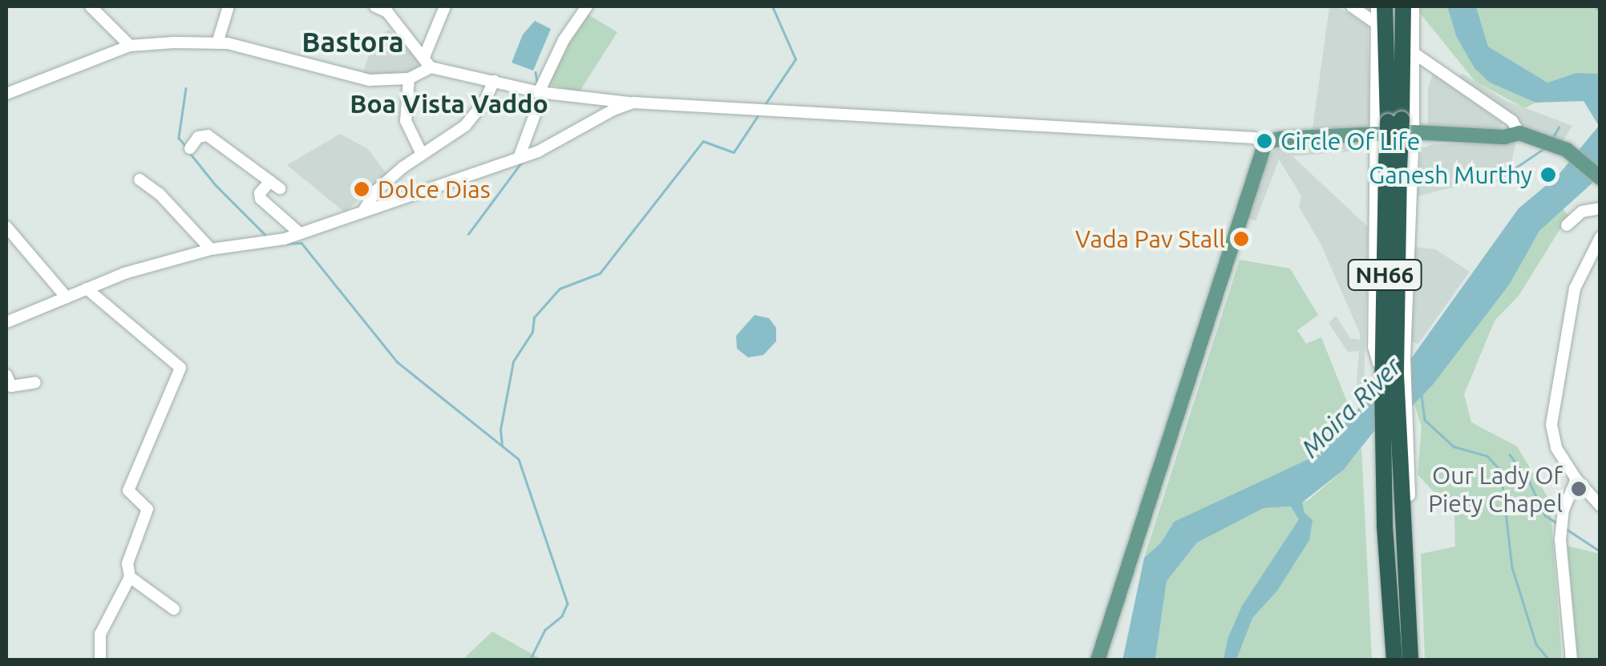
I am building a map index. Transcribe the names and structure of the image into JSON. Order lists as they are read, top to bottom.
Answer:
{
  "streets": {
    "highway": ["NH66"]
  },
  "districts": ["Bastora", "Boa Vista Vaddo"],
  "water": ["Moira River"],
  "places": [
    "Circle Of Life",
    "Ganesh Murthy",
    "Dolce Dias",
    "Vada Pav Stall",
    "Our Lady Of Piety Chapel"
  ]
}
